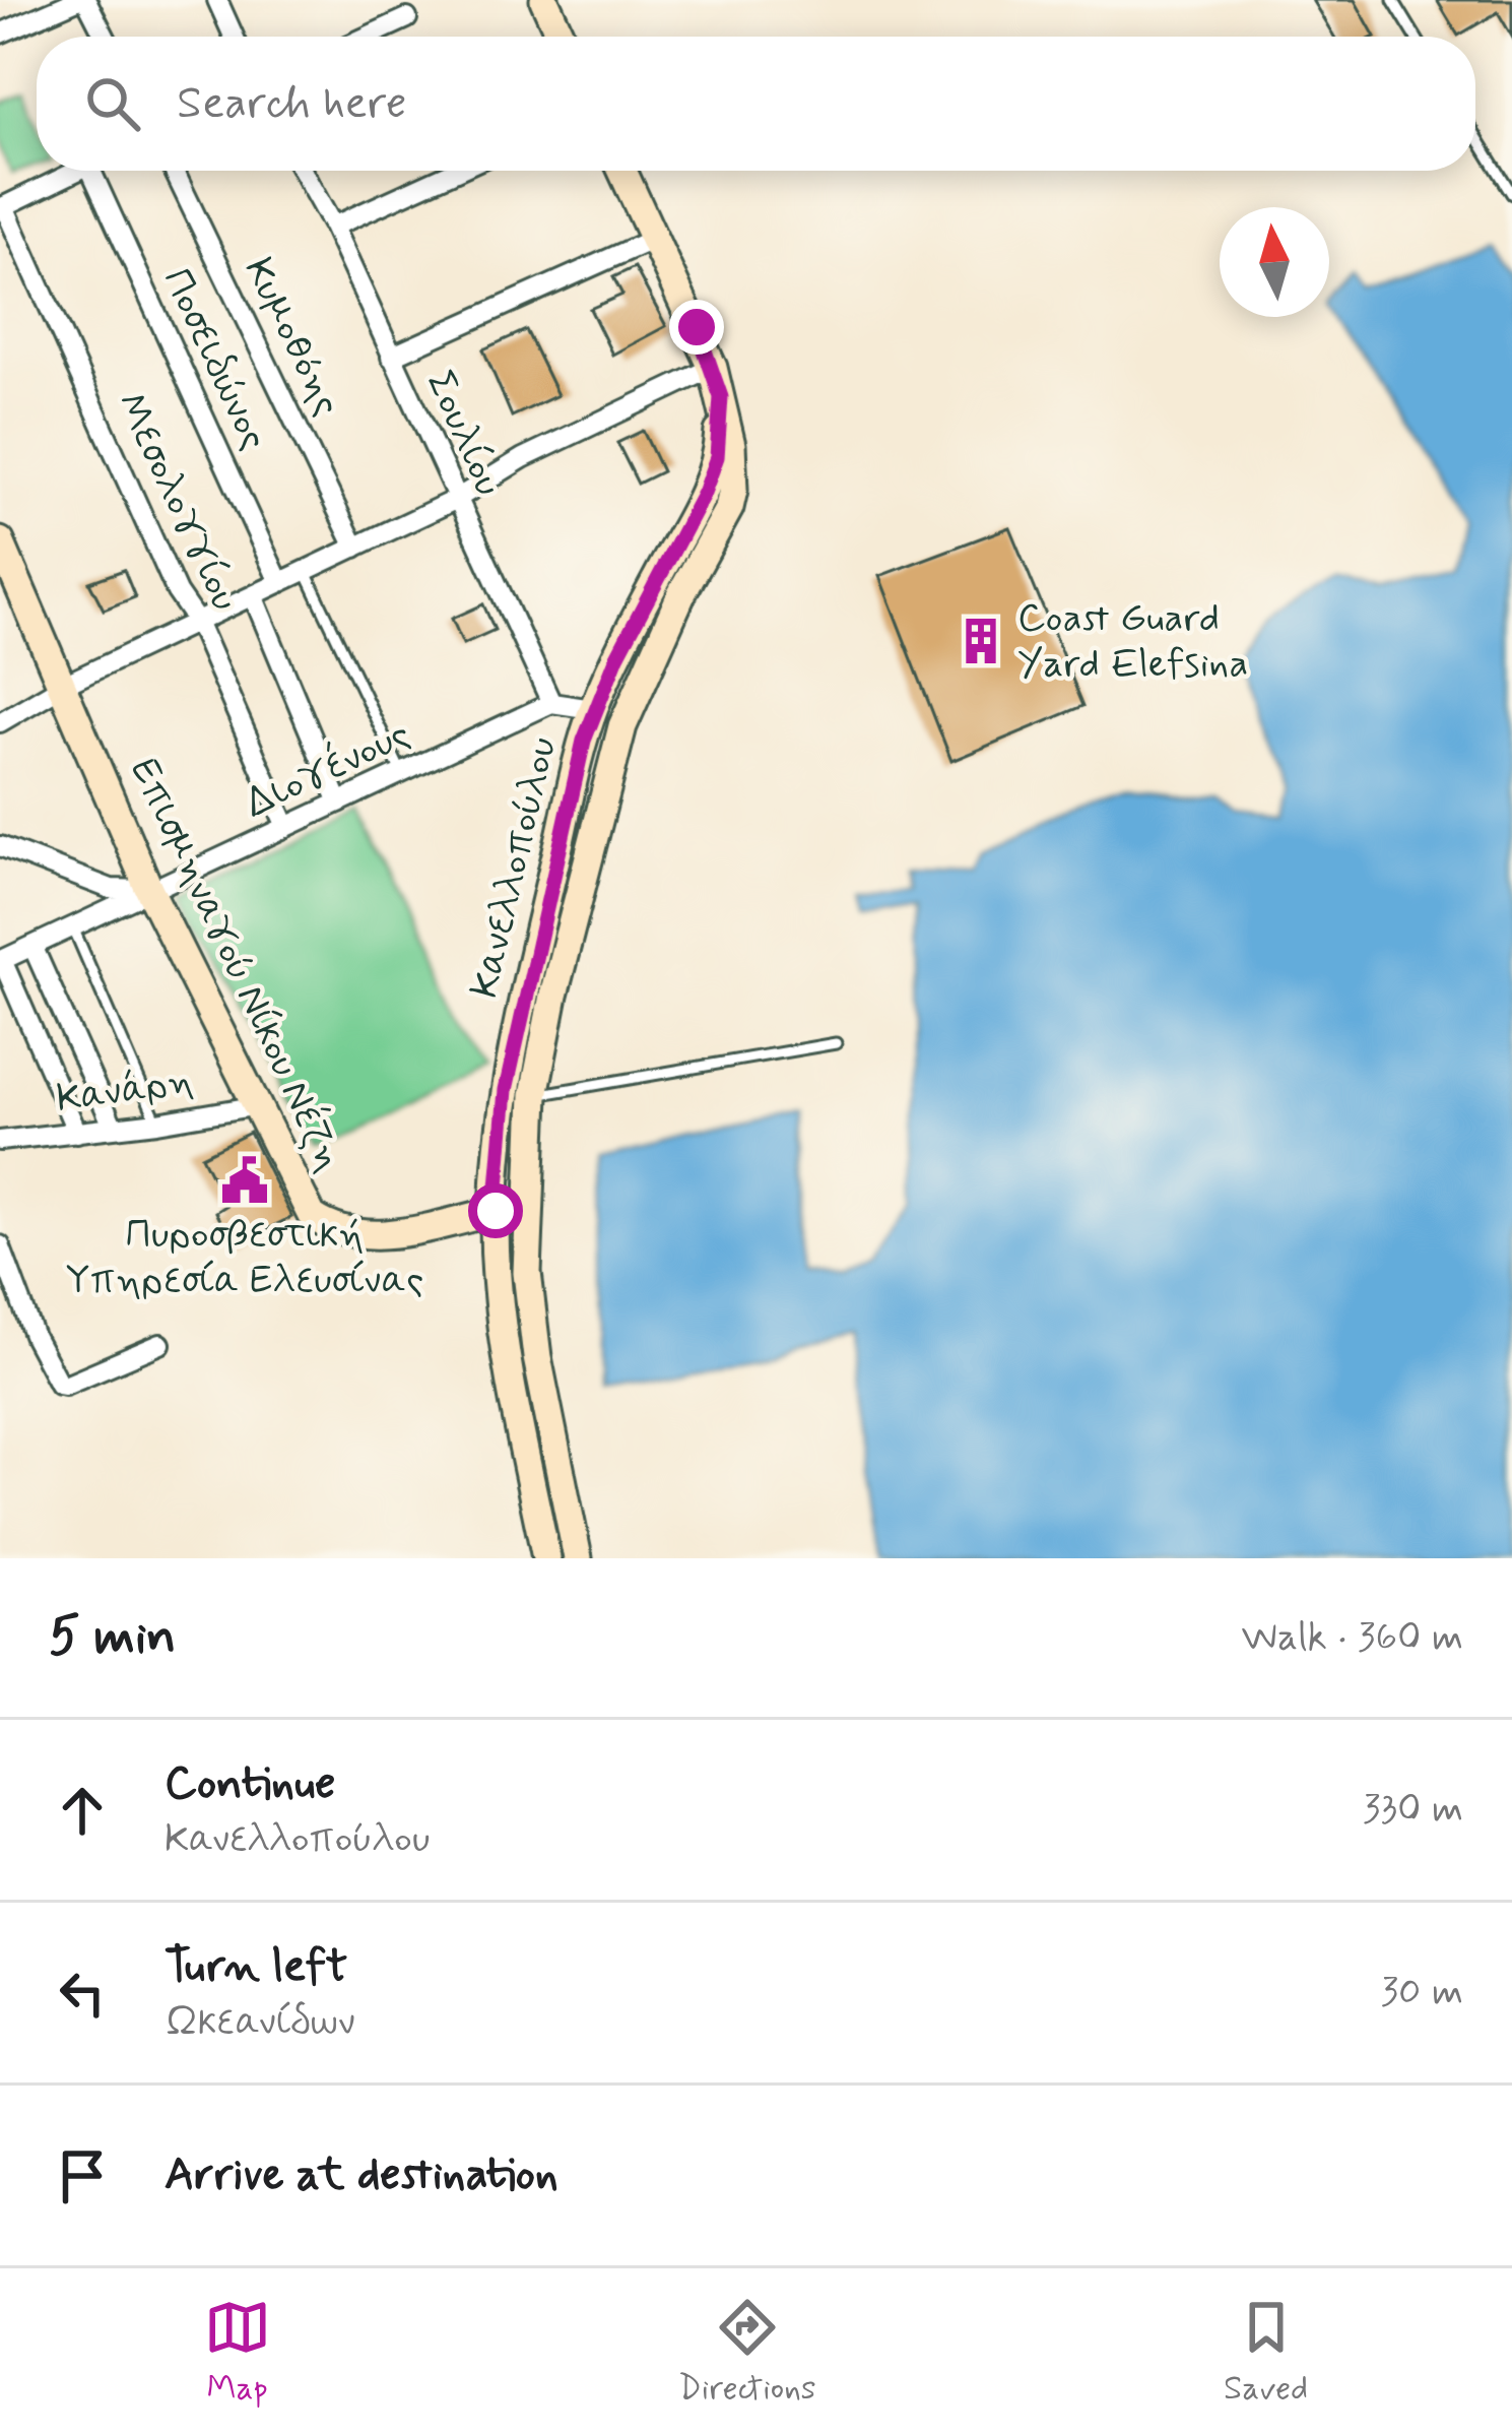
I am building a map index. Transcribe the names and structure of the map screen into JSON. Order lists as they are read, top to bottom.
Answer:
{
  "streets": {
    "street": [
      "Κυμοθόης",
      "Ποσειδώνος",
      "Σουλίου",
      "Μεσολογγίου",
      "Διογένους",
      "Κανελλοπούλου",
      "Επισμηναγού Νίκου Νέζη",
      "Κανάρη"
    ]
  },
  "crossings": [
    ["Σουλίου", "Διογένους"],
    ["Μεσολογγίου", "Διογένους"],
    ["Διογένους", "Επισμηναγού Νίκου Νέζη"],
    ["Κανελλοπούλου", "Επισμηναγού Νίκου Νέζη"],
    ["Επισμηναγού Νίκου Νέζη", "Κανάρη"]
  ],
  "places": {
    "building": ["Coast Guard Yard Elefsina"],
    "public building": ["Πυροσβεστική Υπηρεσία Ελευσίνας"]
  },
  "north": "top",
  "page": {
    "search": "Search here",
    "heading": ["5 min", "Walk · 360 m"],
    "list": [
      ["Continue", "Κανελλοπούλου", "330 m"],
      ["Turn left", "Ωκεανίδων", "30 m"],
      "Arrive at destination"
    ],
    "nav": ["Map", "Directions", "Saved"]
  }
}
